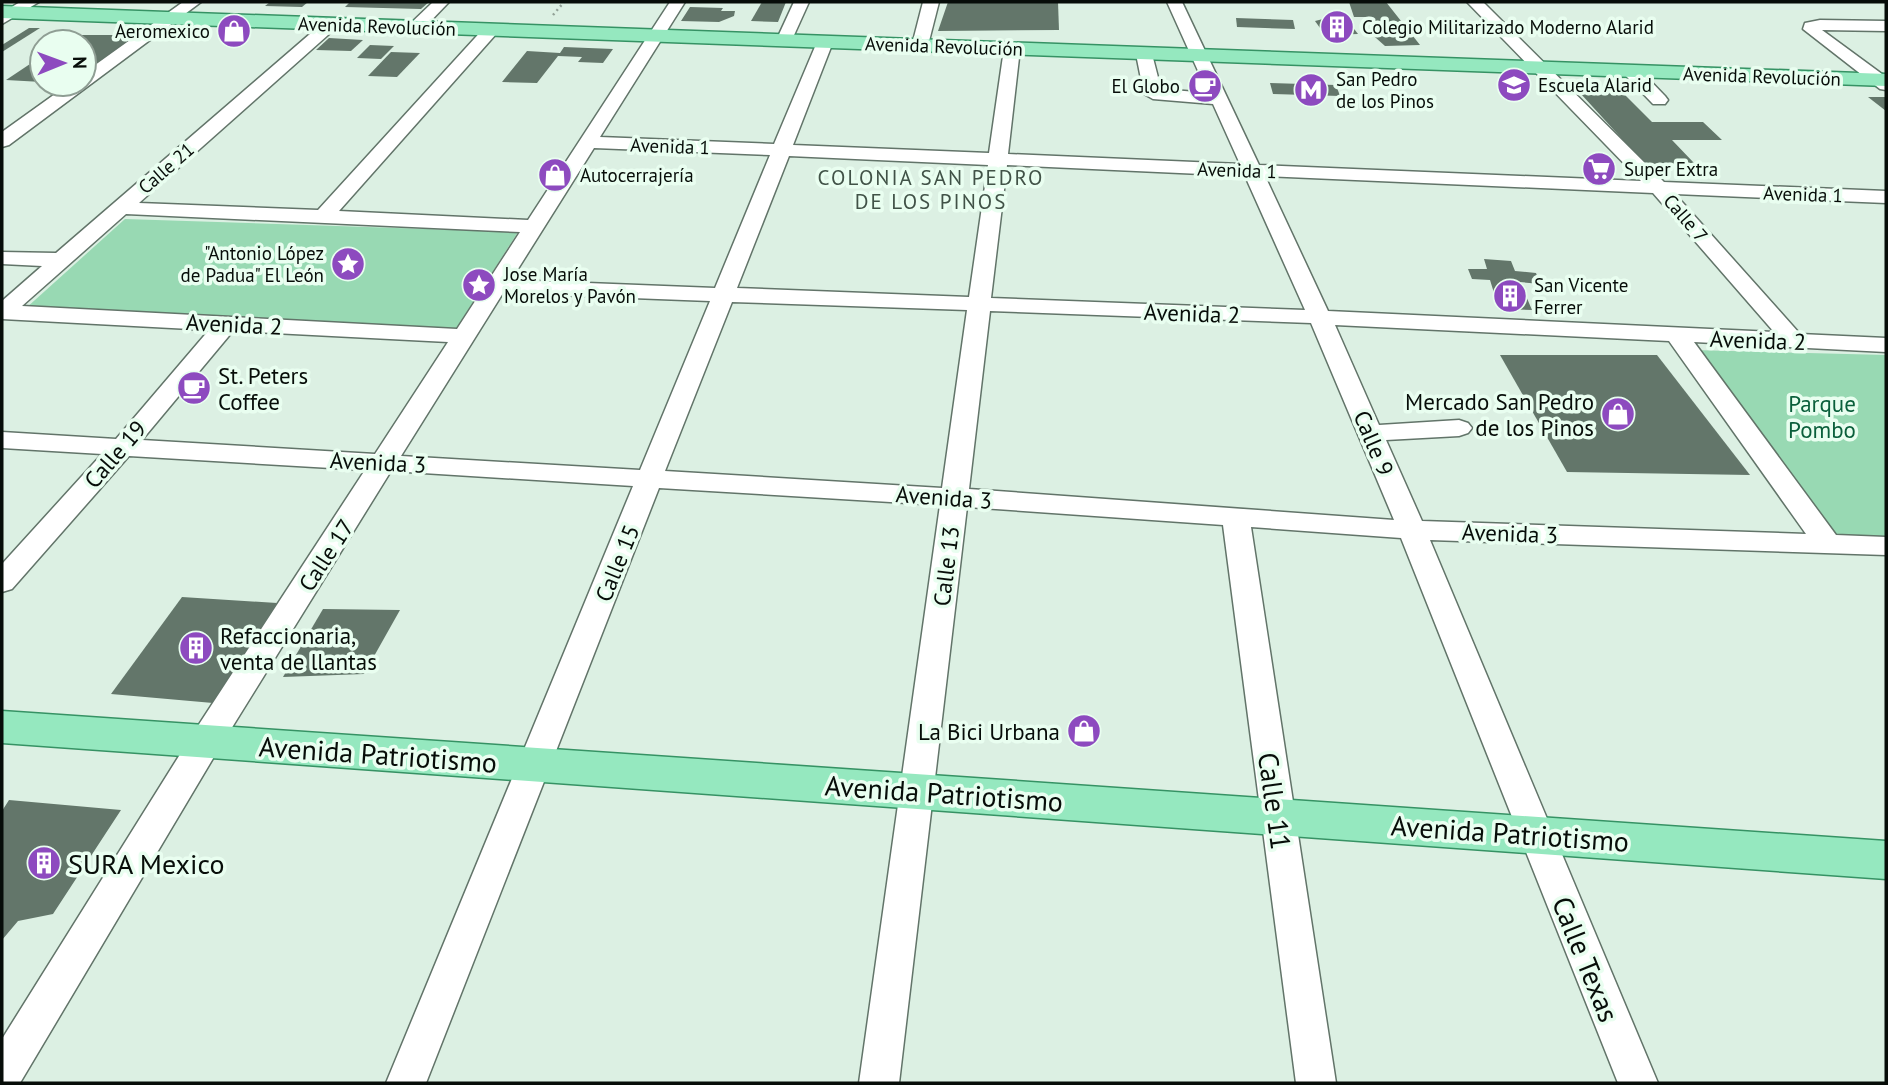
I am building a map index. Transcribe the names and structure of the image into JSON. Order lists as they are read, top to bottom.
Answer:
{
  "streets": {
    "main road": ["Avenida Revolución", "Avenida Patriotismo"],
    "street": [
      "Avenida 1",
      "Calle 21",
      "Calle 7",
      "Avenida 2",
      "Calle 9",
      "Calle 19",
      "Avenida 3",
      "Calle 17",
      "Calle 15",
      "Calle 13",
      "Calle 11",
      "Calle Texas"
    ]
  },
  "crossings": [
    ["Avenida Revolución", "Calle 21"],
    ["Avenida Revolución", "Calle 7"],
    ["Avenida Revolución", "Calle 9"],
    ["Avenida Revolución", "Calle 17"],
    ["Avenida Revolución", "Calle 15"],
    ["Avenida Revolución", "Calle 13"],
    ["Avenida 1", "Calle 7"],
    ["Avenida 1", "Calle 9"],
    ["Avenida 1", "Calle 17"],
    ["Avenida 1", "Calle 15"],
    ["Avenida 1", "Calle 13"],
    ["Calle 21", "Avenida 2"],
    ["Calle 7", "Avenida 2"],
    ["Avenida 2", "Calle 9"],
    ["Avenida 2", "Calle 19"],
    ["Avenida 2", "Calle 17"],
    ["Avenida 2", "Calle 15"],
    ["Avenida 2", "Calle 13"],
    ["Calle 9", "Avenida 3"],
    ["Calle 9", "Avenida Patriotismo"],
    ["Calle 9", "Calle Texas"],
    ["Calle 19", "Avenida 3"],
    ["Avenida 3", "Calle 17"],
    ["Avenida 3", "Calle 15"],
    ["Avenida 3", "Calle 13"],
    ["Avenida 3", "Calle 11"],
    ["Calle 17", "Avenida Patriotismo"],
    ["Calle 15", "Avenida Patriotismo"],
    ["Calle 13", "Avenida Patriotismo"],
    ["Avenida Patriotismo", "Calle 11"],
    ["Avenida Patriotismo", "Calle Texas"]
  ],
  "districts": ["COLONIA SAN PEDRO DE LOS PINOS"],
  "parks": ["Parque Pombo"],
  "places": {
    "building": [
      "Colegio Militarizado Moderno Alarid",
      "San Vicente Ferrer",
      "Refaccionaria, venta de llantas",
      "SURA Mexico"
    ],
    "shop": [
      "Aeromexico",
      "Autocerrajería",
      "Mercado San Pedro de los Pinos",
      "La Bici Urbana"
    ],
    "school or university": ["Escuela Alarid"],
    "cafe": ["El Globo", "St. Peters Coffee"],
    "metro station": ["San Pedro de los Pinos"],
    "supermarket": ["Super Extra"],
    "place": ["\"Antonio López de Padua\" El León", "Jose María Morelos y Pavón"]
  },
  "north": "right"
}
